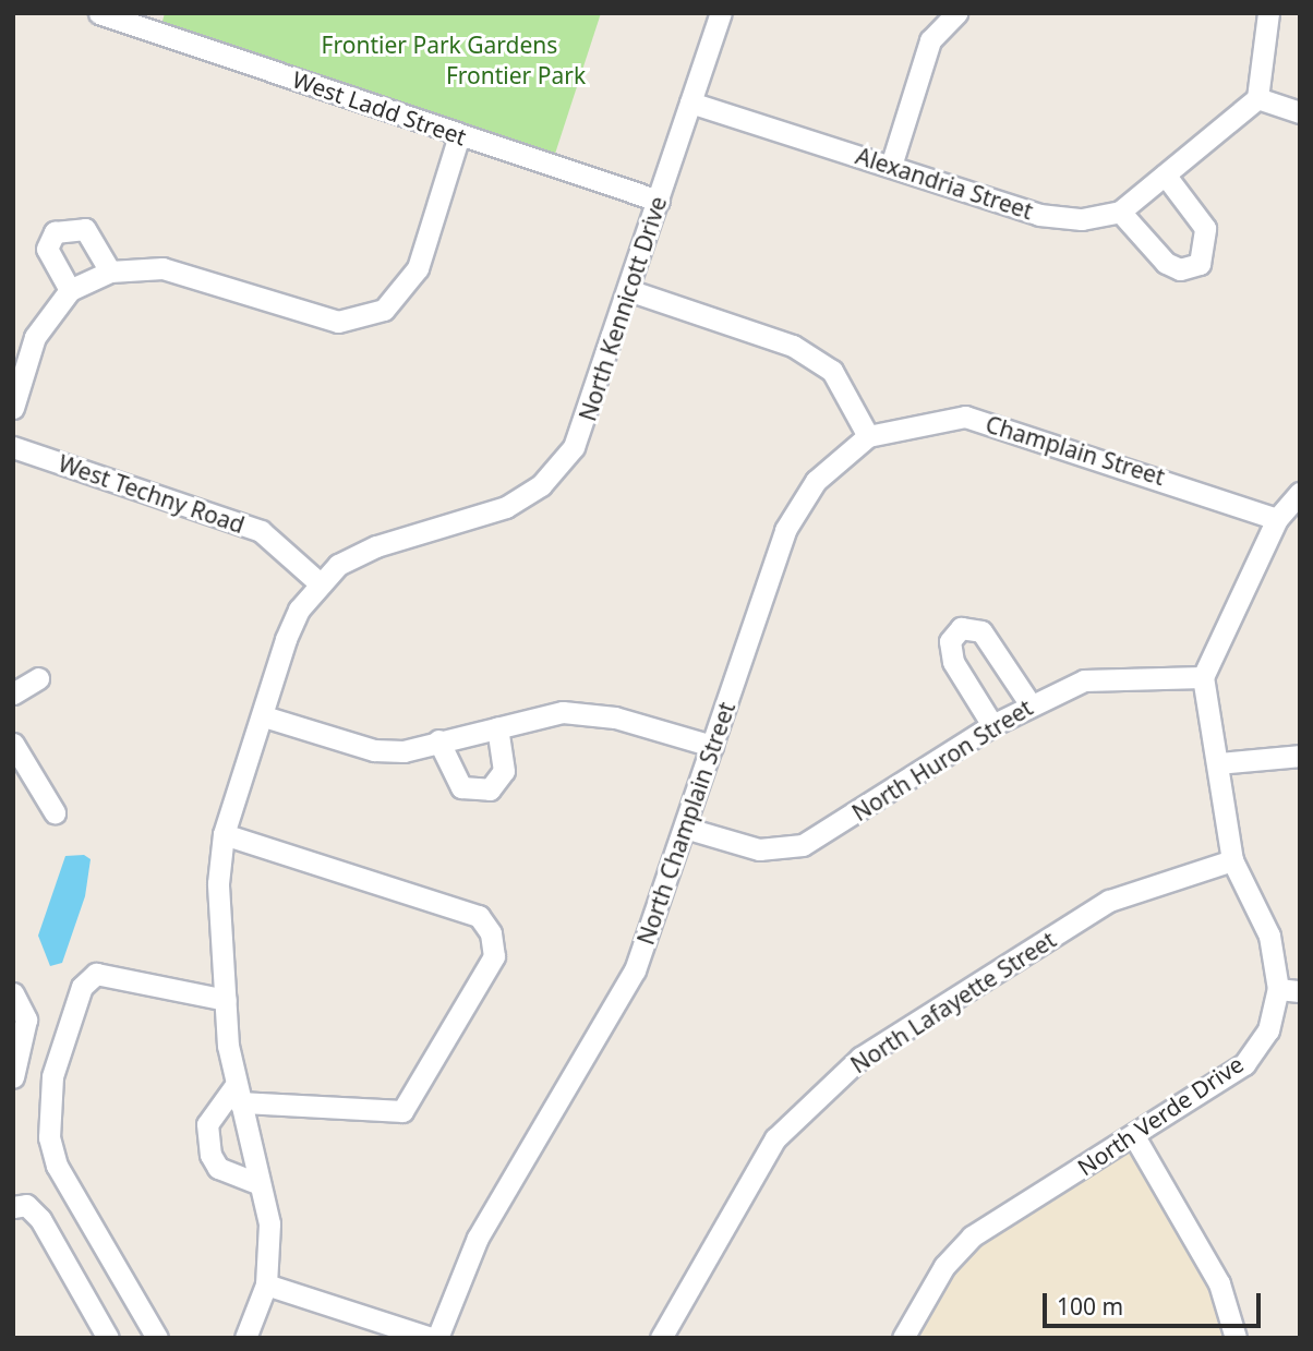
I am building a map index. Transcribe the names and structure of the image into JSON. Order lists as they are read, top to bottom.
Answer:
{
  "streets": {
    "street": [
      "West Ladd Street",
      "Alexandria Street",
      "North Kennicott Drive",
      "Champlain Street",
      "West Techny Road",
      "North Huron Street",
      "North Champlain Street",
      "North Lafayette Street",
      "North Verde Drive"
    ]
  },
  "crossings": [
    ["West Ladd Street", "North Kennicott Drive"],
    ["Alexandria Street", "North Kennicott Drive"],
    ["North Kennicott Drive", "West Techny Road"],
    ["Champlain Street", "North Champlain Street"],
    ["North Huron Street", "North Champlain Street"],
    ["North Huron Street", "North Verde Drive"],
    ["North Lafayette Street", "North Verde Drive"]
  ],
  "parks": ["Frontier Park Gardens", "Frontier Park"],
  "scale_bar": "100 m"
}
